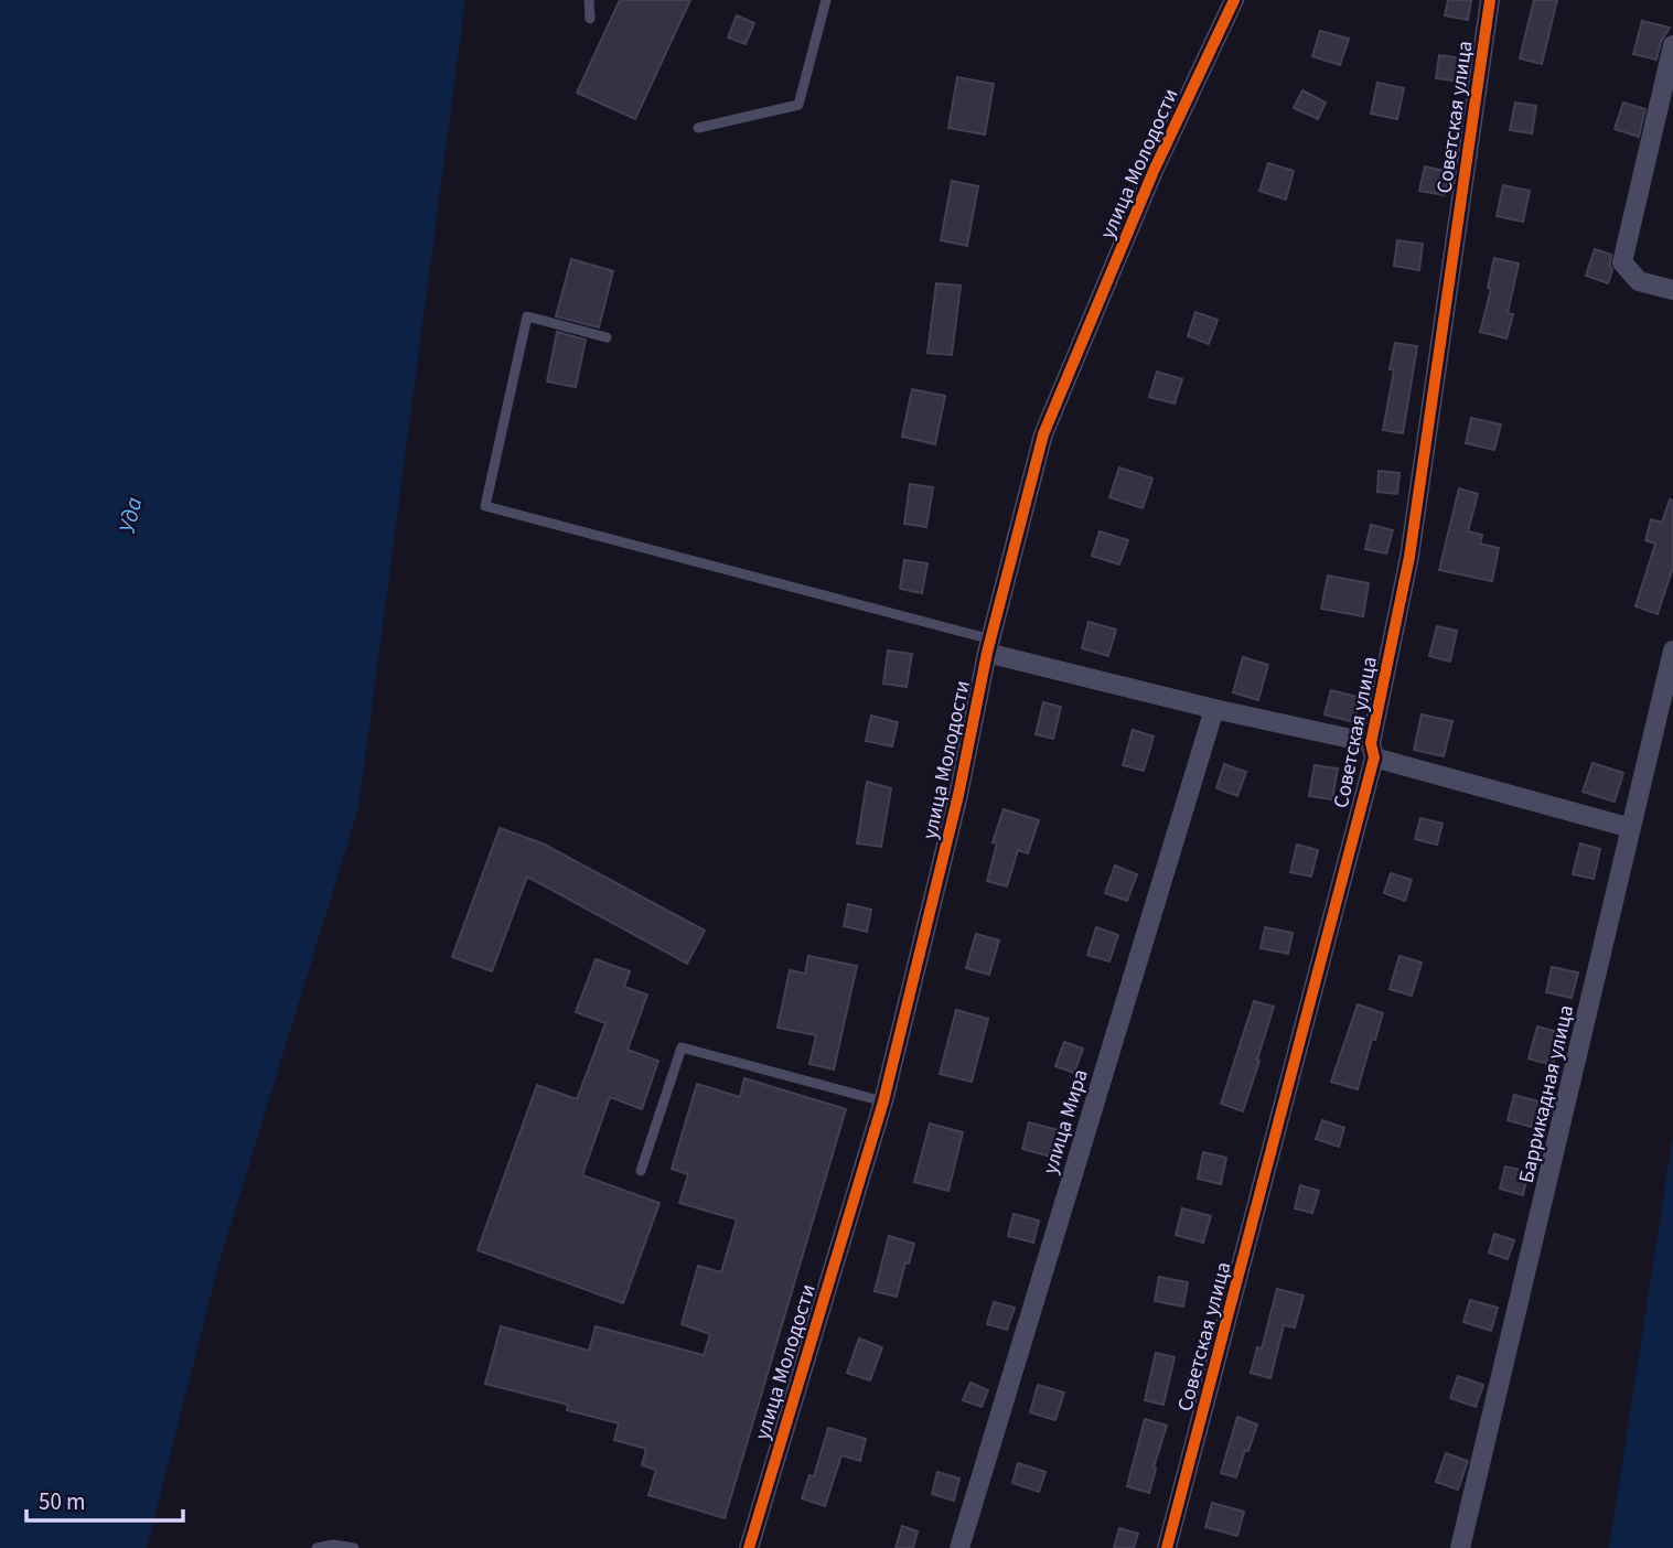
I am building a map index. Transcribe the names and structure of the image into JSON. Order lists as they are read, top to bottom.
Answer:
{
  "streets": {
    "street": [
      "Советская улица",
      "улица Молодости",
      "Баррикадная улица",
      "улица Мира"
    ]
  },
  "crossings": [
    ["Советская улица", "улица Молодости"],
    ["Советская улица", "улица Мира"]
  ],
  "water": ["Уда"],
  "scale_bar": "50 m"
}
